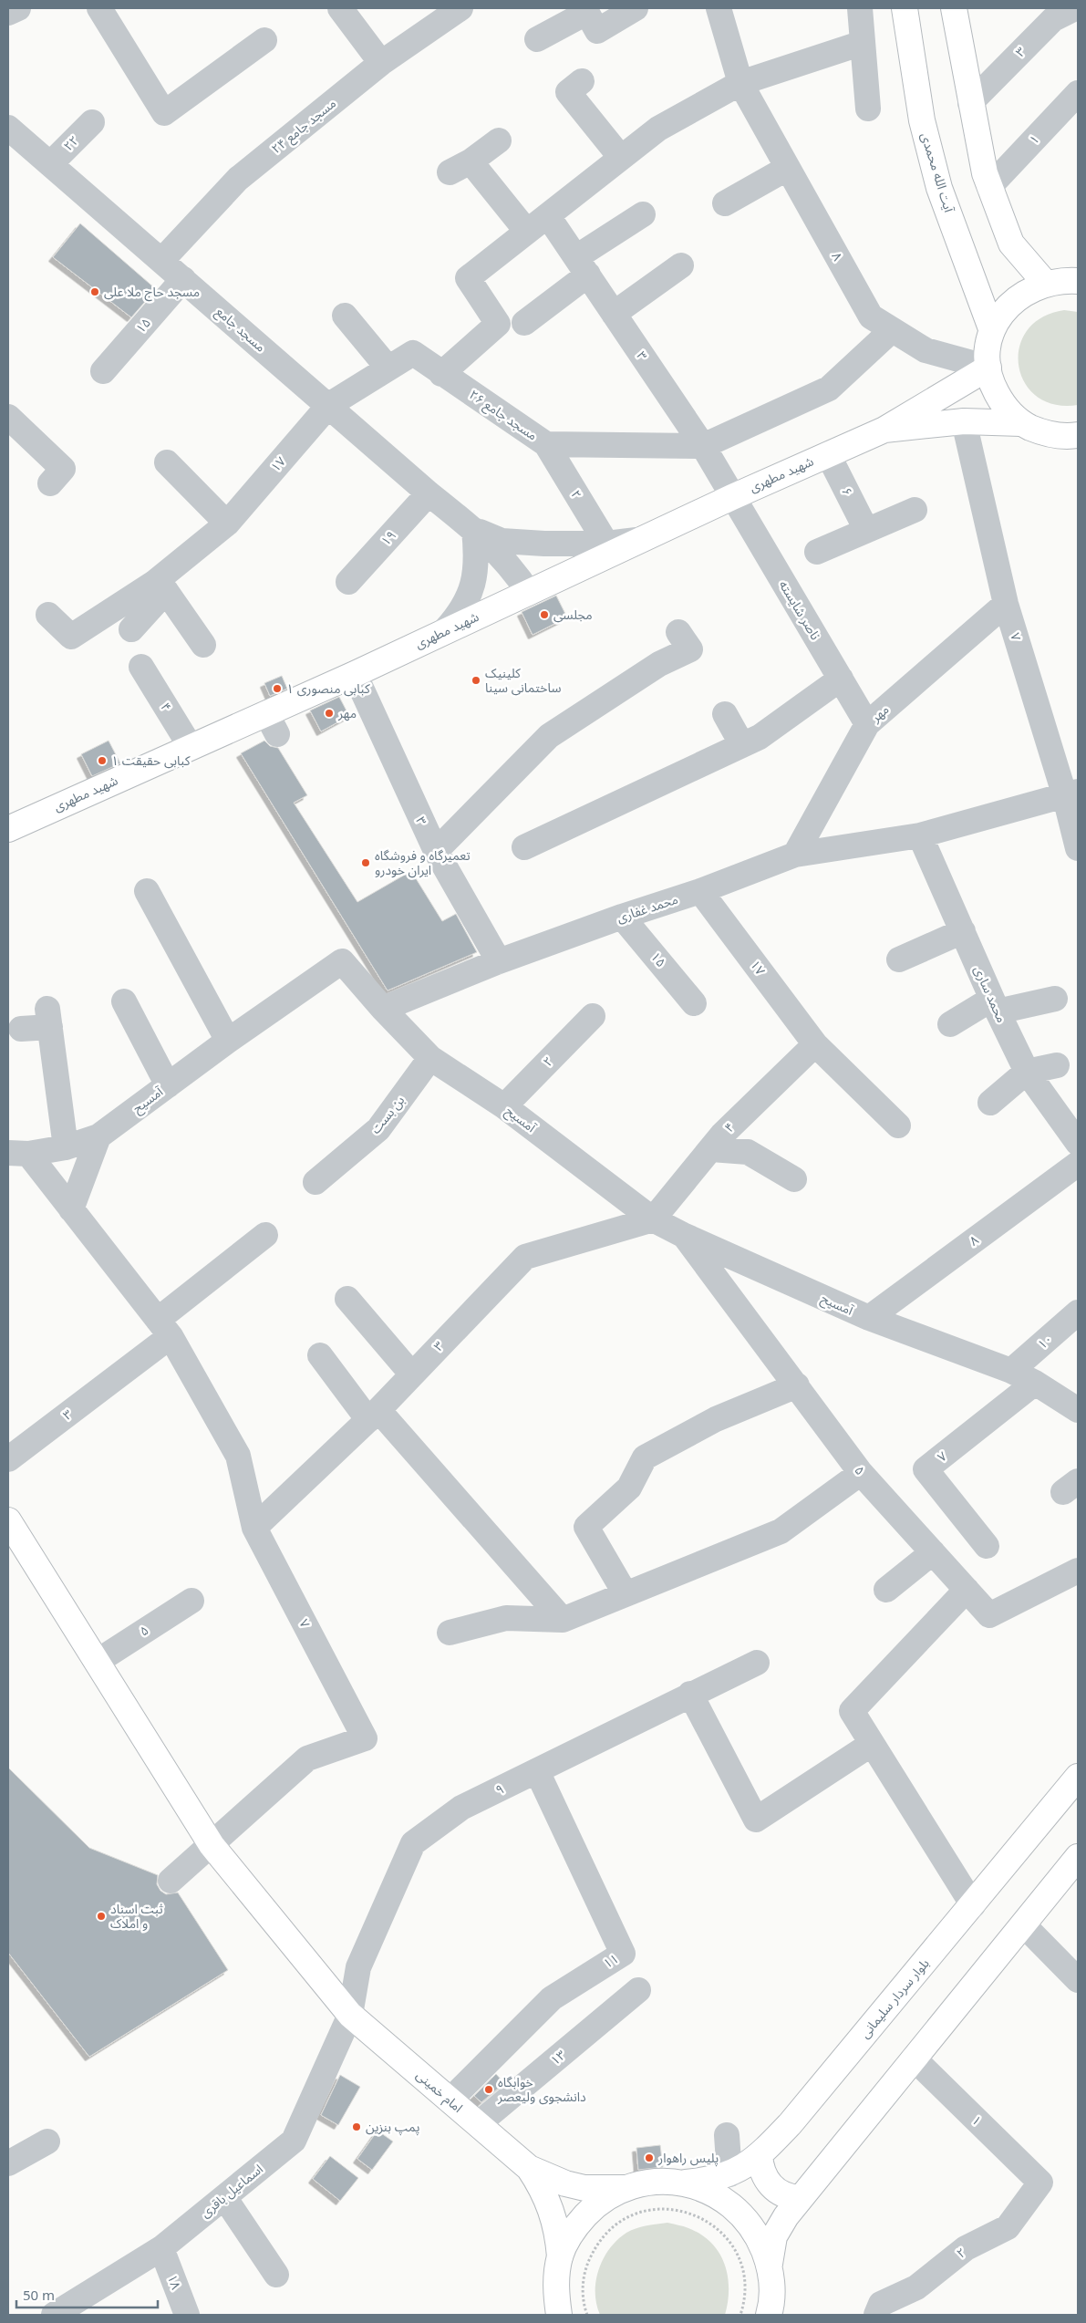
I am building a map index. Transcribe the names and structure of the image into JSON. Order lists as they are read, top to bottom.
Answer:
{
  "streets": {
    "main road": [
      "آیت الله محمدی",
      "شهید مطهری",
      "بلوار سردار سلیمانی",
      "امام خمینی"
    ],
    "street": [
      "۳",
      "۲۴ مسجد جامع",
      "۱",
      "۲۲",
      "۸",
      "۱۵",
      "مسجد جامع",
      "۲۶ مسجد جامع",
      "۱۷",
      "۶",
      "۲",
      "۱۹",
      "ناصر شایسته",
      "۷",
      "۴",
      "مهر",
      "محمد غفاری",
      "محمد ساری",
      "آمسیح",
      "بن بست",
      "۱۰",
      "۵",
      "۹",
      "۱۱",
      "۱۳",
      "اسماعیل باقری",
      "۱۸"
    ]
  },
  "crossings": [
    ["۳", "۲۶ مسجد جامع"],
    ["۳", "شهید مطهری"],
    ["۳", "ناصر شایسته"],
    ["۳", "۷"],
    ["۳", "۴"],
    ["۳", "محمد غفاری"],
    ["۳", "آمسیح"],
    ["۲۴ مسجد جامع", "مسجد جامع"],
    ["۱", "۲"],
    ["۲۲", "مسجد جامع"],
    ["۸", "آمسیح"],
    ["۱۵", "مسجد جامع"],
    ["۱۵", "محمد غفاری"],
    ["مسجد جامع", "۲۶ مسجد جامع"],
    ["مسجد جامع", "۱۷"],
    ["مسجد جامع", "۱۹"],
    ["۲۶ مسجد جامع", "۱۷"],
    ["۲۶ مسجد جامع", "۲"],
    ["۱۷", "۴"],
    ["۱۷", "محمد غفاری"],
    ["شهید مطهری", "۶"],
    ["شهید مطهری", "ناصر شایسته"],
    ["شهید مطهری", "۴"],
    ["۲", "آمسیح"],
    ["ناصر شایسته", "مهر"],
    ["۷", "مهر"],
    ["۷", "محمد غفاری"],
    ["۷", "آمسیح"],
    ["۷", "امام خمینی"],
    ["۴", "آمسیح"],
    ["مهر", "محمد غفاری"],
    ["محمد غفاری", "محمد ساری"],
    ["محمد غفاری", "آمسیح"],
    ["آمسیح", "بن بست"],
    ["آمسیح", "۱۰"],
    ["آمسیح", "۵"],
    ["۵", "امام خمینی"],
    ["۹", "۱۱"],
    ["۹", "امام خمینی"],
    ["۹", "اسماعیل باقری"],
    ["۱۱", "امام خمینی"],
    ["۱۳", "امام خمینی"],
    ["امام خمینی", "اسماعیل باقری"],
    ["اسماعیل باقری", "۱۸"]
  ],
  "places": [
    "مسجد حاج ملا علی",
    "مجلسی",
    "کلینیک ساختمانی سینا",
    "کبابی منصوری ۱",
    "مهر",
    "کبابی حقیقت ۱",
    "تعمیرگاه و فروشگاه ایران خودرو",
    "ثبت اسناد و املاک",
    "خوابگاه دانشجوی ولیعصر",
    "پمپ بنزین",
    "پلیس راهوار"
  ],
  "scale_bar": "50 m"
}
